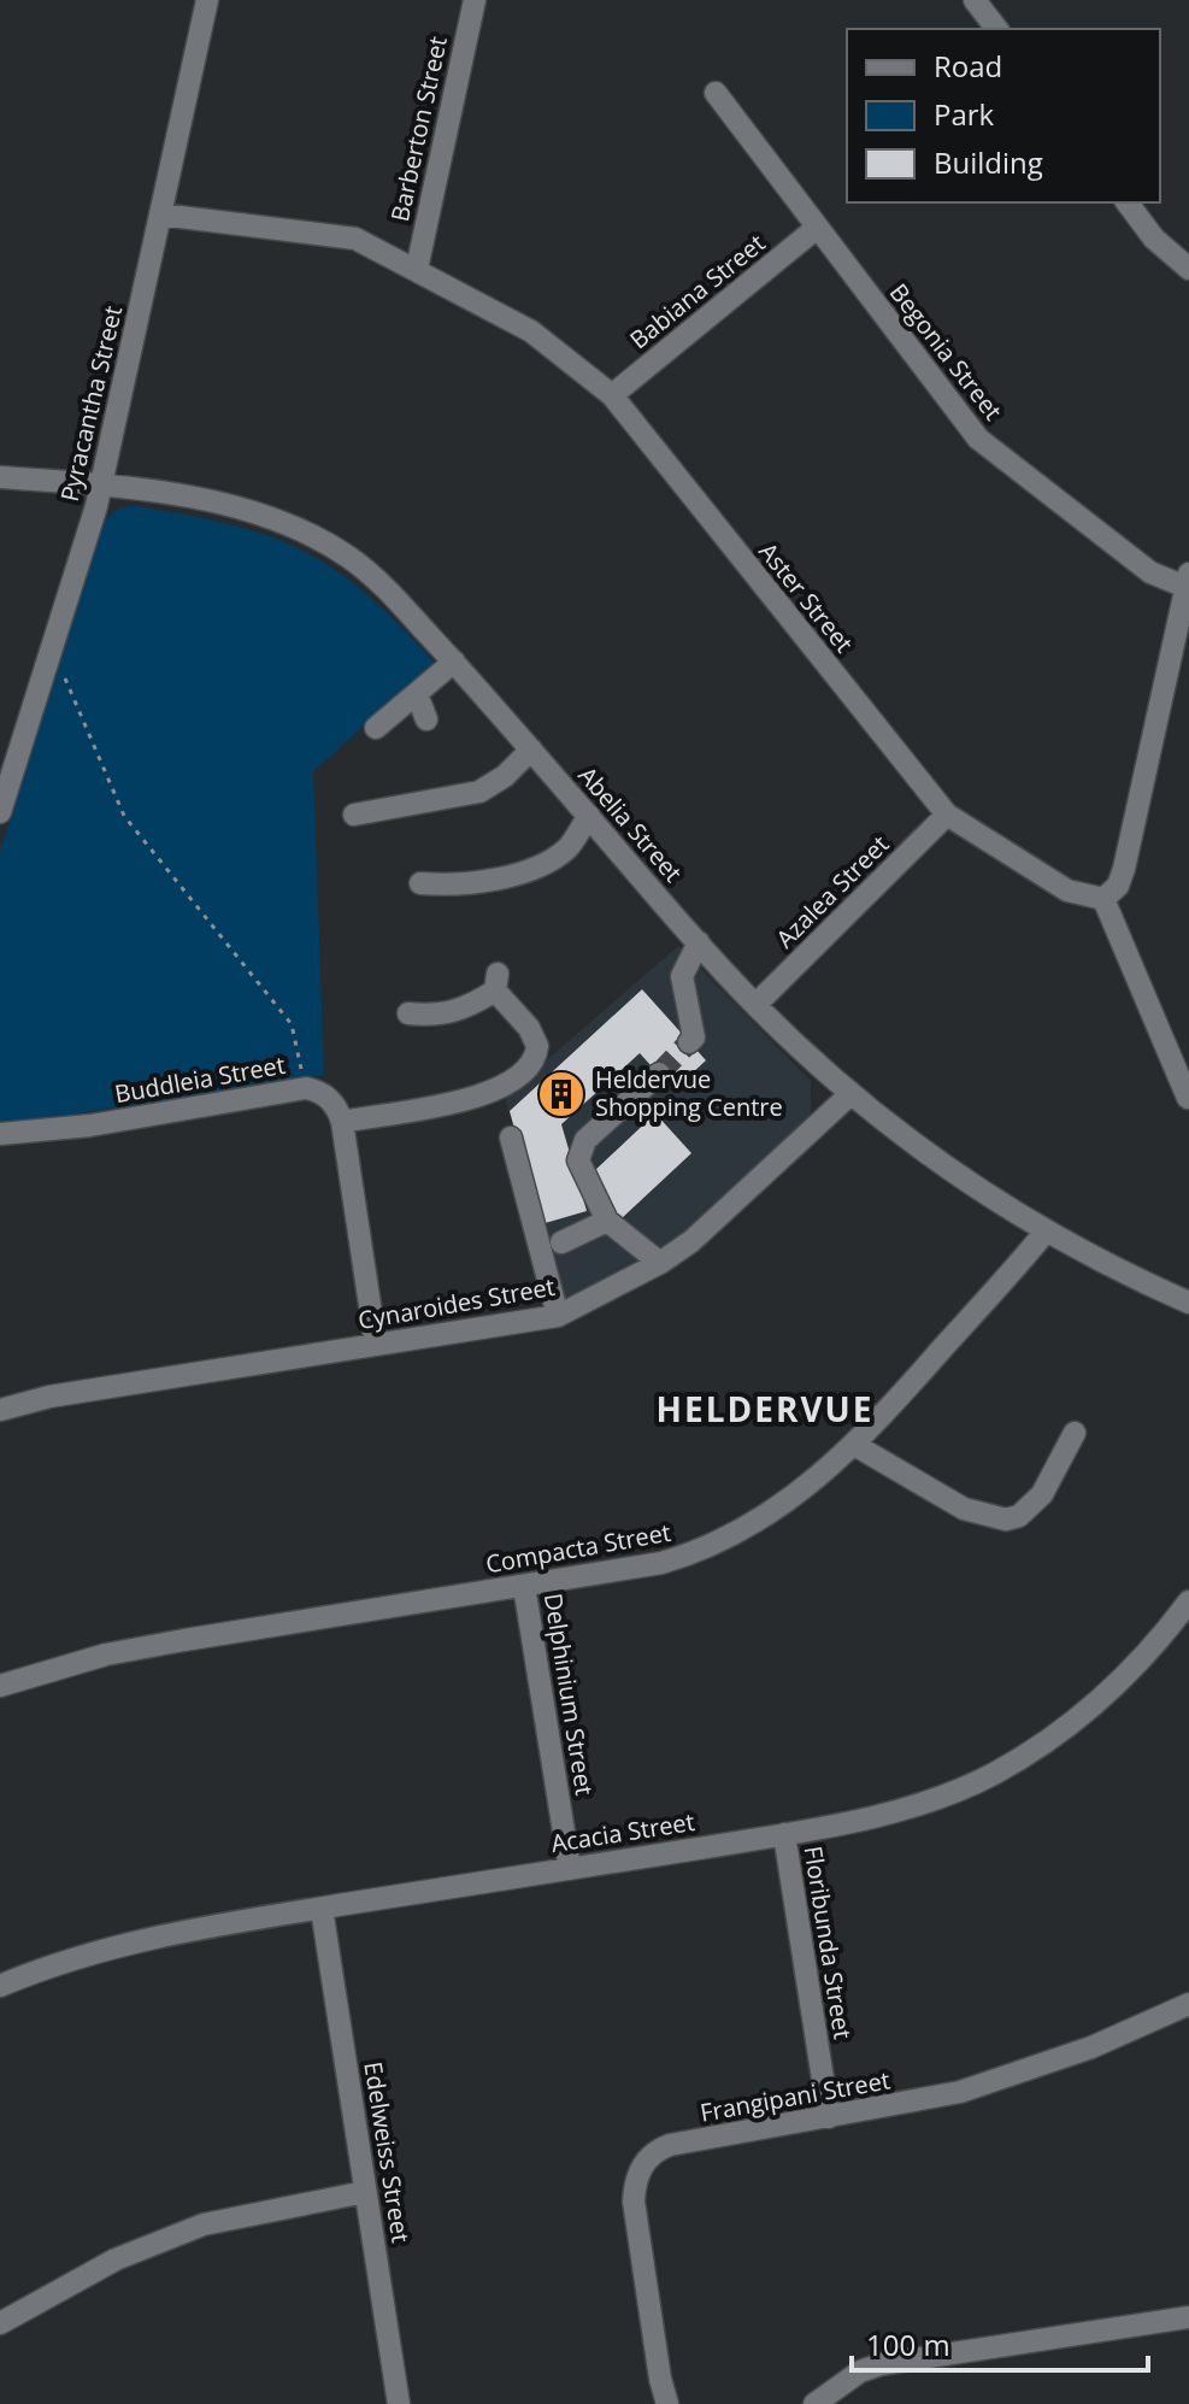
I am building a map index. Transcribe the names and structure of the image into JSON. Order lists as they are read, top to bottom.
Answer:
{
  "streets": {
    "street": [
      "Barberton Street",
      "Babiana Street",
      "Begonia Street",
      "Pyracantha Street",
      "Aster Street",
      "Abelia Street",
      "Azalea Street",
      "Buddleia Street",
      "Cynaroides Street",
      "Compacta Street",
      "Delphinium Street",
      "Acacia Street",
      "Floribunda Street",
      "Frangipani Street",
      "Edelweiss Street"
    ]
  },
  "crossings": [
    ["Barberton Street", "Aster Street"],
    ["Babiana Street", "Begonia Street"],
    ["Babiana Street", "Aster Street"],
    ["Pyracantha Street", "Aster Street"],
    ["Pyracantha Street", "Abelia Street"],
    ["Aster Street", "Azalea Street"],
    ["Abelia Street", "Azalea Street"],
    ["Abelia Street", "Cynaroides Street"],
    ["Abelia Street", "Compacta Street"],
    ["Compacta Street", "Delphinium Street"],
    ["Delphinium Street", "Acacia Street"],
    ["Acacia Street", "Floribunda Street"],
    ["Acacia Street", "Edelweiss Street"],
    ["Floribunda Street", "Frangipani Street"]
  ],
  "districts": ["HELDERVUE"],
  "places": {
    "building": ["Heldervue Shopping Centre"]
  },
  "legend": ["Road", "Park", "Building"],
  "scale_bar": "100 m"
}
